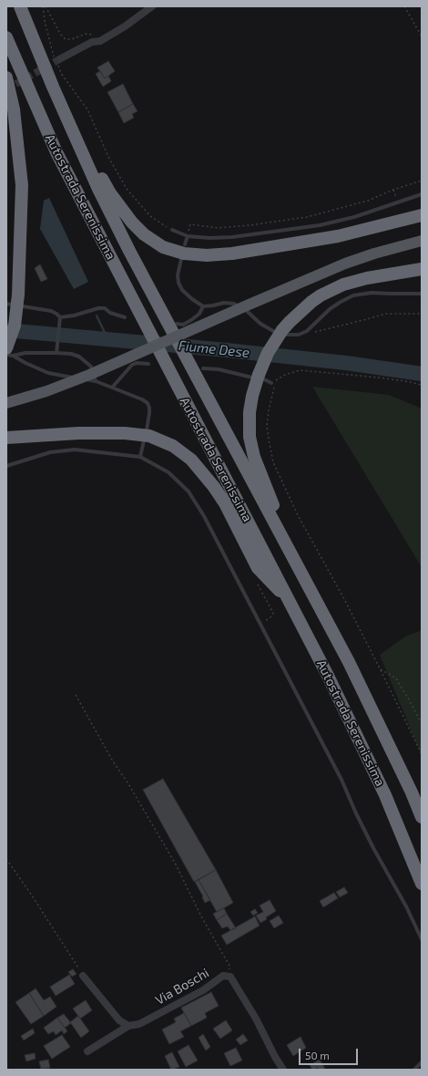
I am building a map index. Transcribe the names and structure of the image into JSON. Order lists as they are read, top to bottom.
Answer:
{
  "streets": {
    "highway": ["Autostrada Serenissima"],
    "street": ["Via Boschi"]
  },
  "water": ["Fiume Dese"],
  "scale_bar": "50 m"
}
